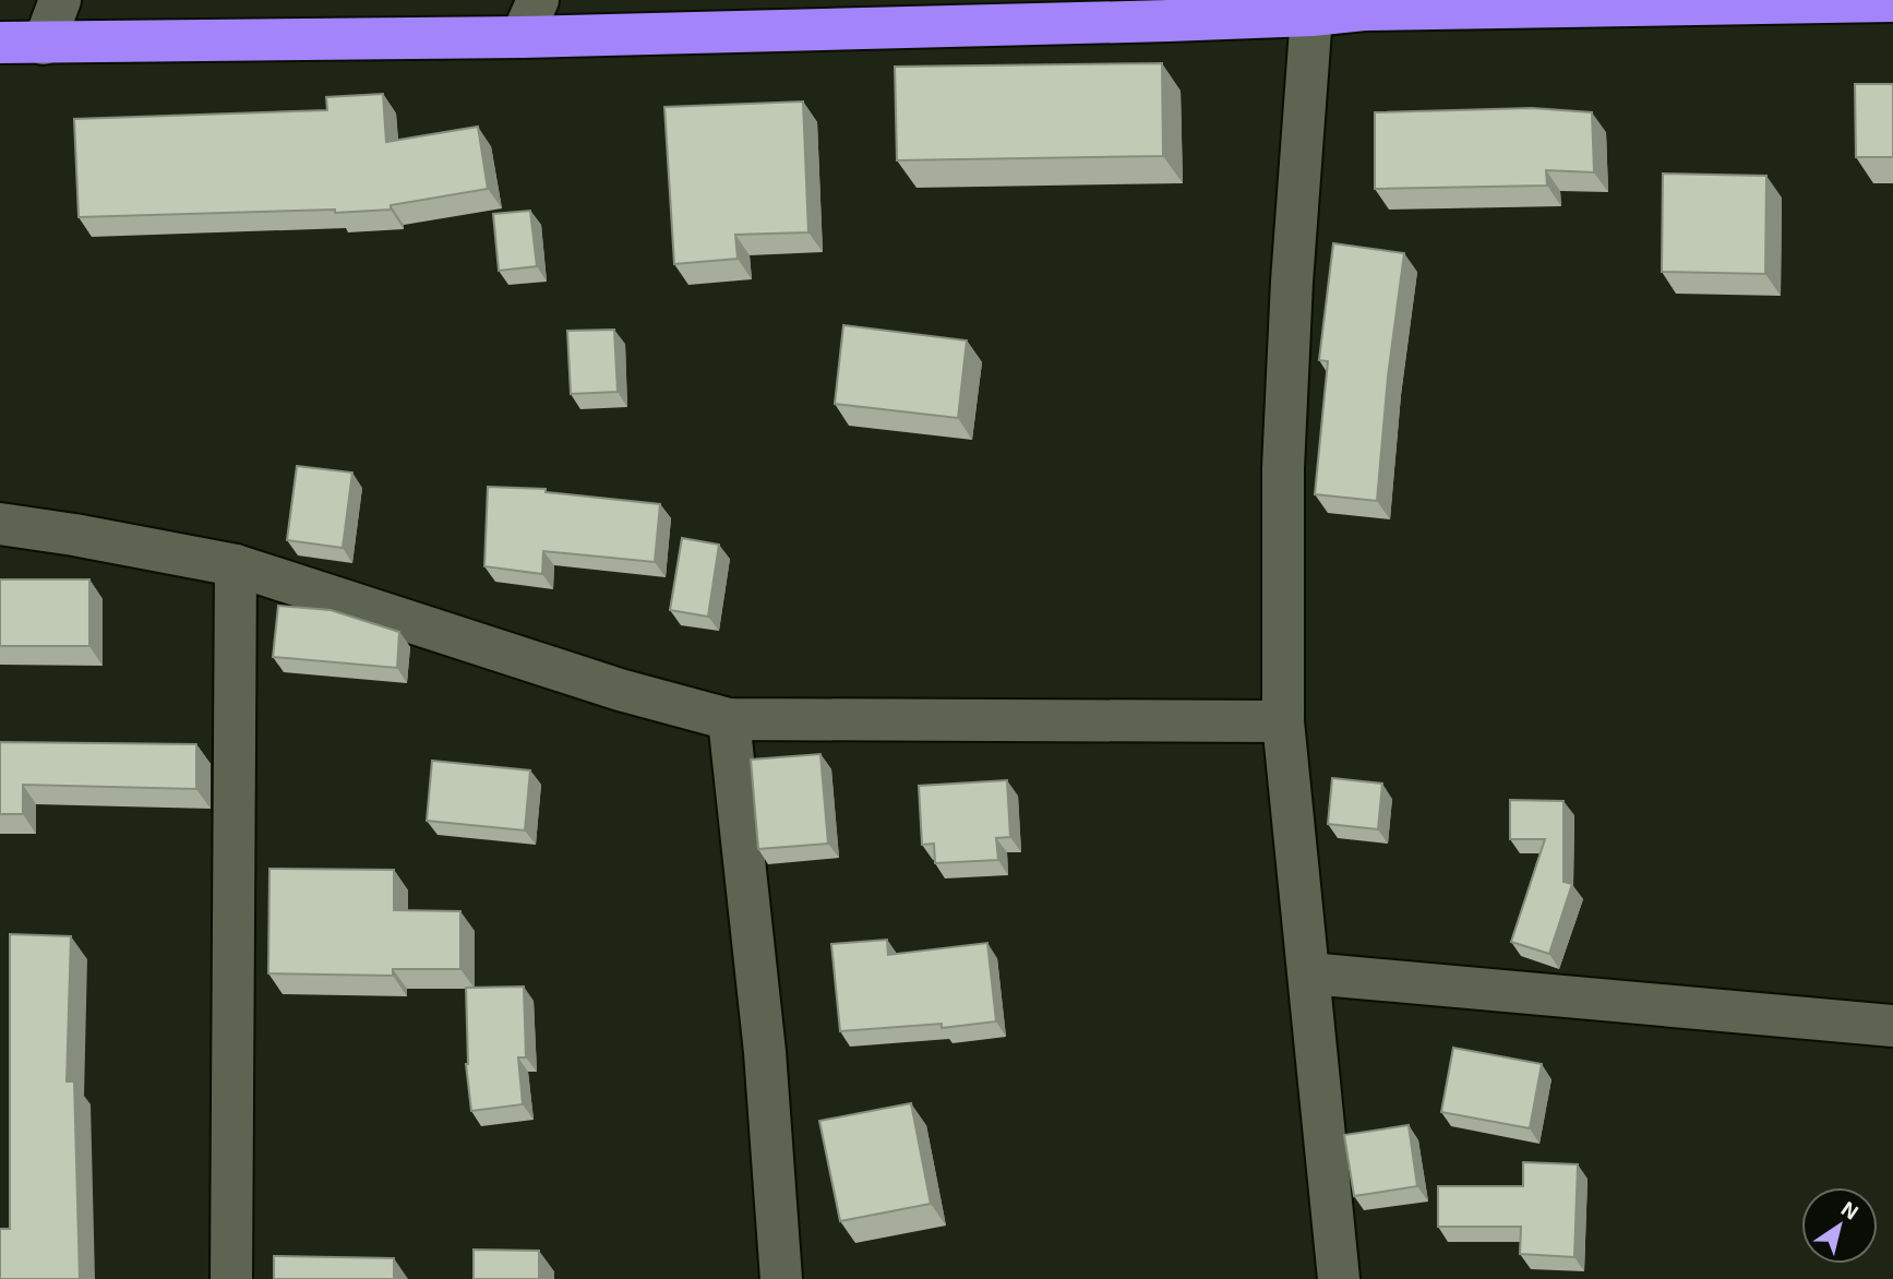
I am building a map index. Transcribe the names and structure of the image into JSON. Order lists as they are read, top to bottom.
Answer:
{
  "north": "top right"
}
